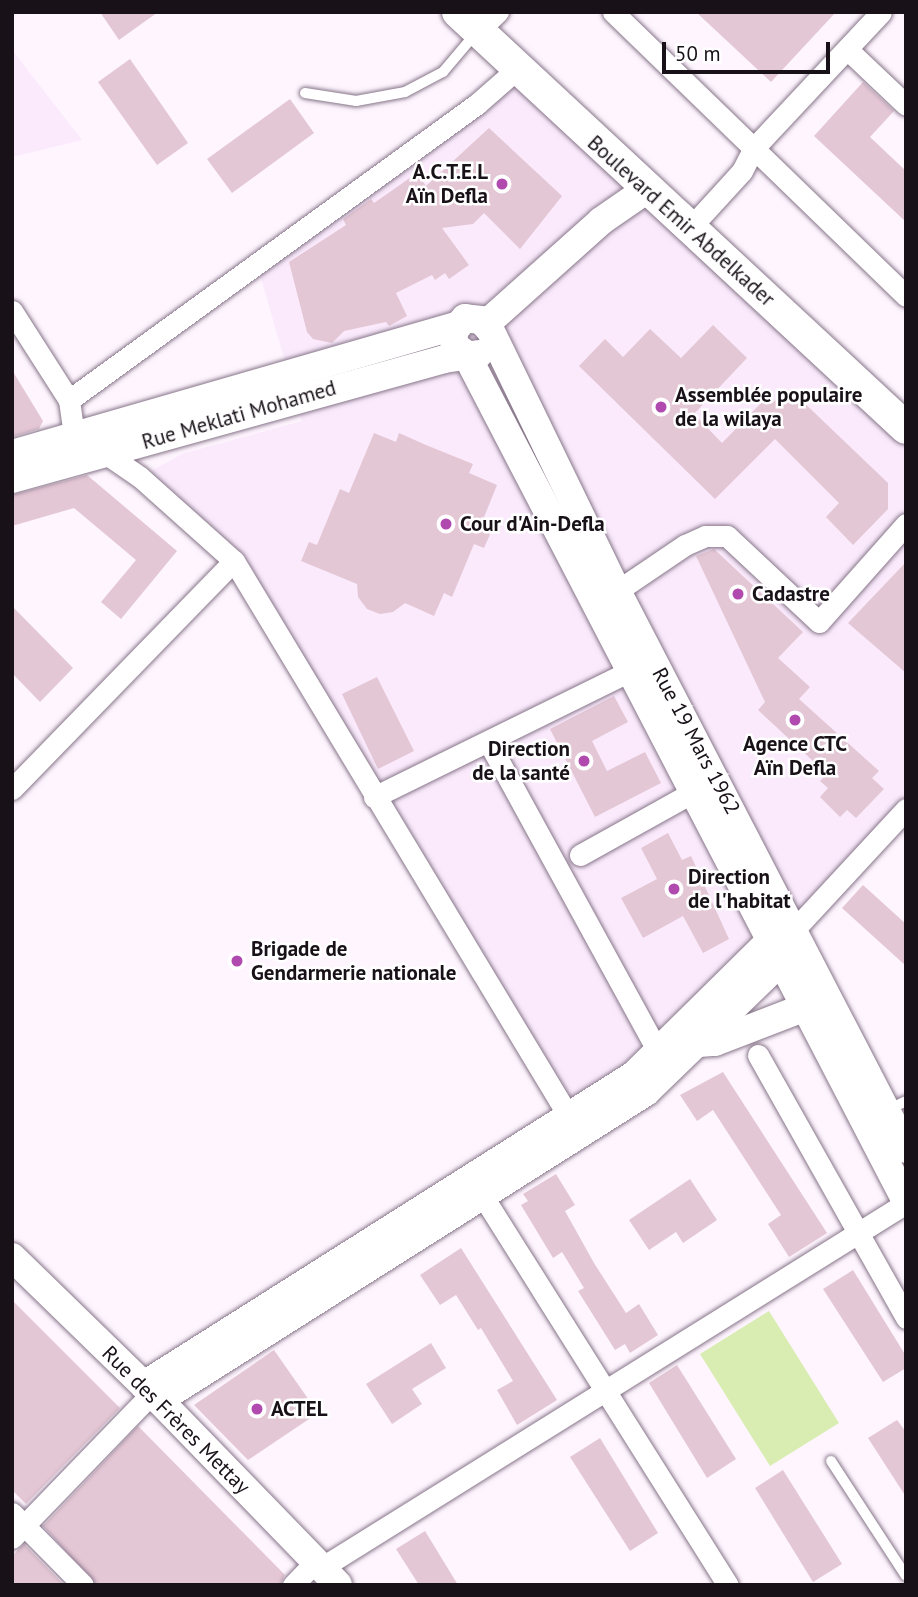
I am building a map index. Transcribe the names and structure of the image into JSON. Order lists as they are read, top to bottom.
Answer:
{
  "streets": {
    "main road": ["Boulevard Emir Abdelkader"],
    "street": ["Rue Meklati Mohamed", "Rue 19 Mars 1962", "Rue des Frères Mettay"]
  },
  "crossings": [
    ["Rue Meklati Mohamed", "Rue 19 Mars 1962"]
  ],
  "places": [
    "A.C.T.E.L Aïn Defla",
    "Assemblée populaire de la wilaya",
    "Cour d'Ain-Defla",
    "Cadastre",
    "Agence CTC Aïn Defla",
    "Direction de la santé",
    "Direction de l'habitat",
    "Brigade de Gendarmerie nationale",
    "ACTEL"
  ],
  "scale_bar": "50 m"
}
